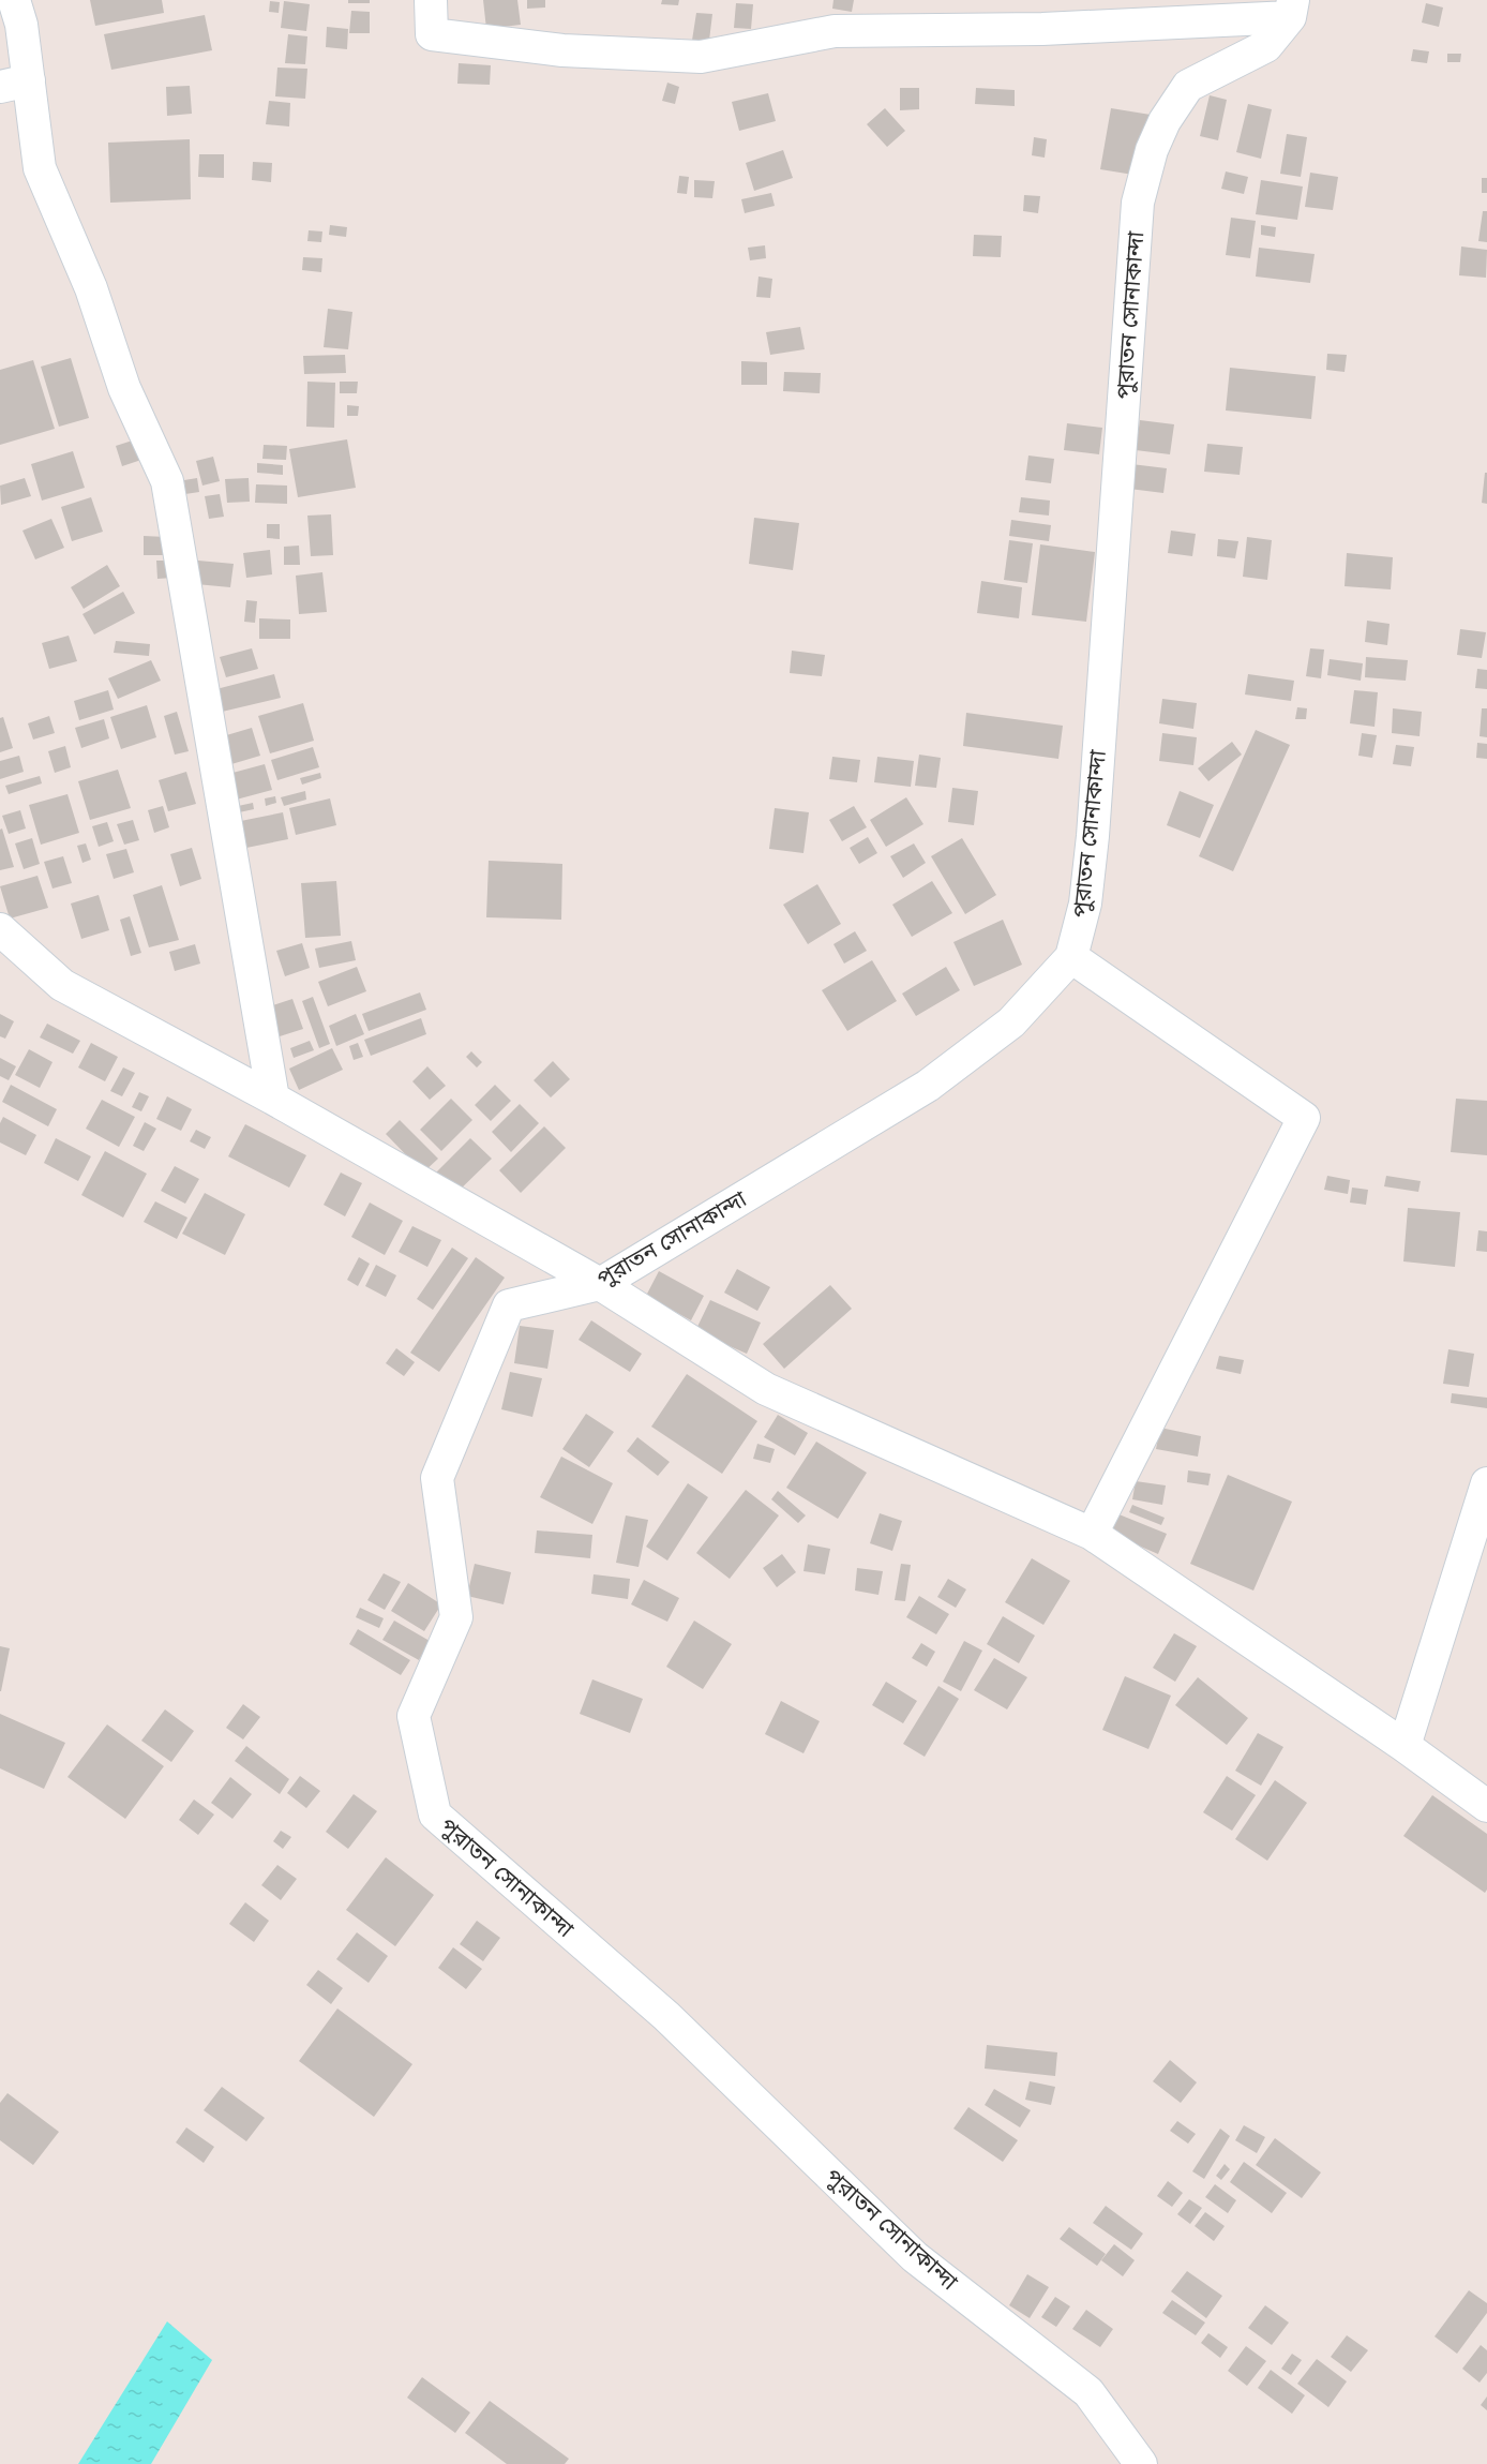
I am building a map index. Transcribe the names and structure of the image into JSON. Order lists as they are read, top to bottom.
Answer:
{
  "streets": {
    "street": ["পুরাতন সোনাকান্দা"]
  }
}
